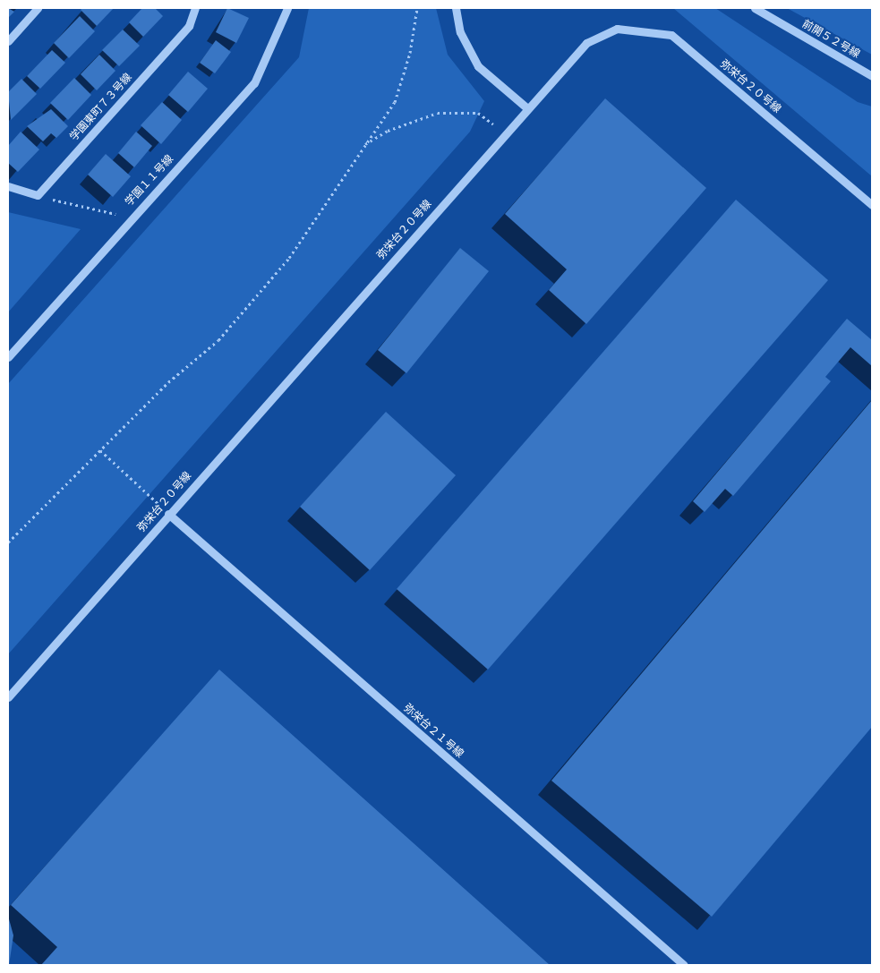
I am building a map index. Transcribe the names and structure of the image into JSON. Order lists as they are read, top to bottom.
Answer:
{
  "streets": {
    "street": [
      "前開５２号線",
      "弥栄台２０号線",
      "学園東町７３号線",
      "学園１１号線",
      "弥栄台２１号線"
    ]
  },
  "crossings": [
    ["弥栄台２０号線", "弥栄台２１号線"]
  ]
}
